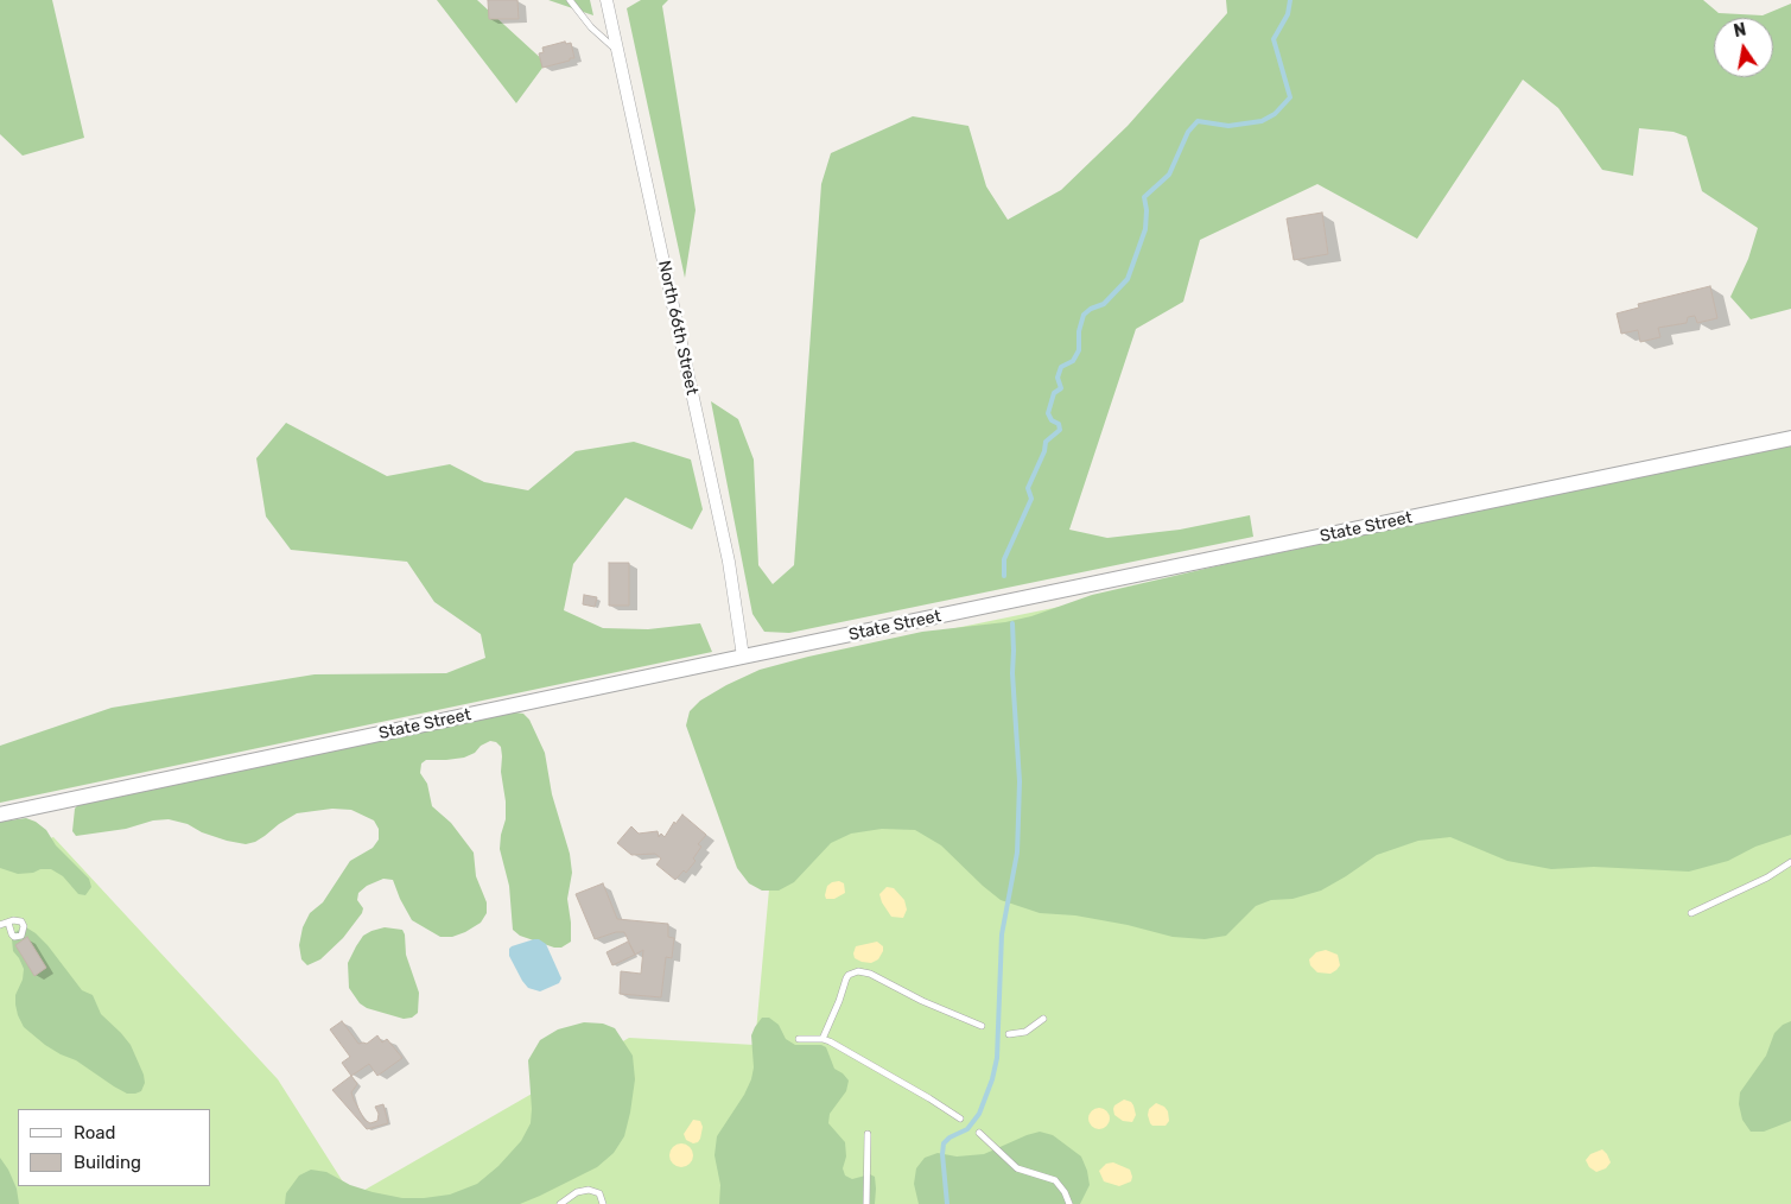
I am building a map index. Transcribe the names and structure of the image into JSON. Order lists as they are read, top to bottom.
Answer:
{
  "streets": {
    "street": ["North 66th Street", "State Street"]
  },
  "crossings": [
    ["North 66th Street", "State Street"]
  ],
  "legend": ["Road", "Building"],
  "north": "top"
}
